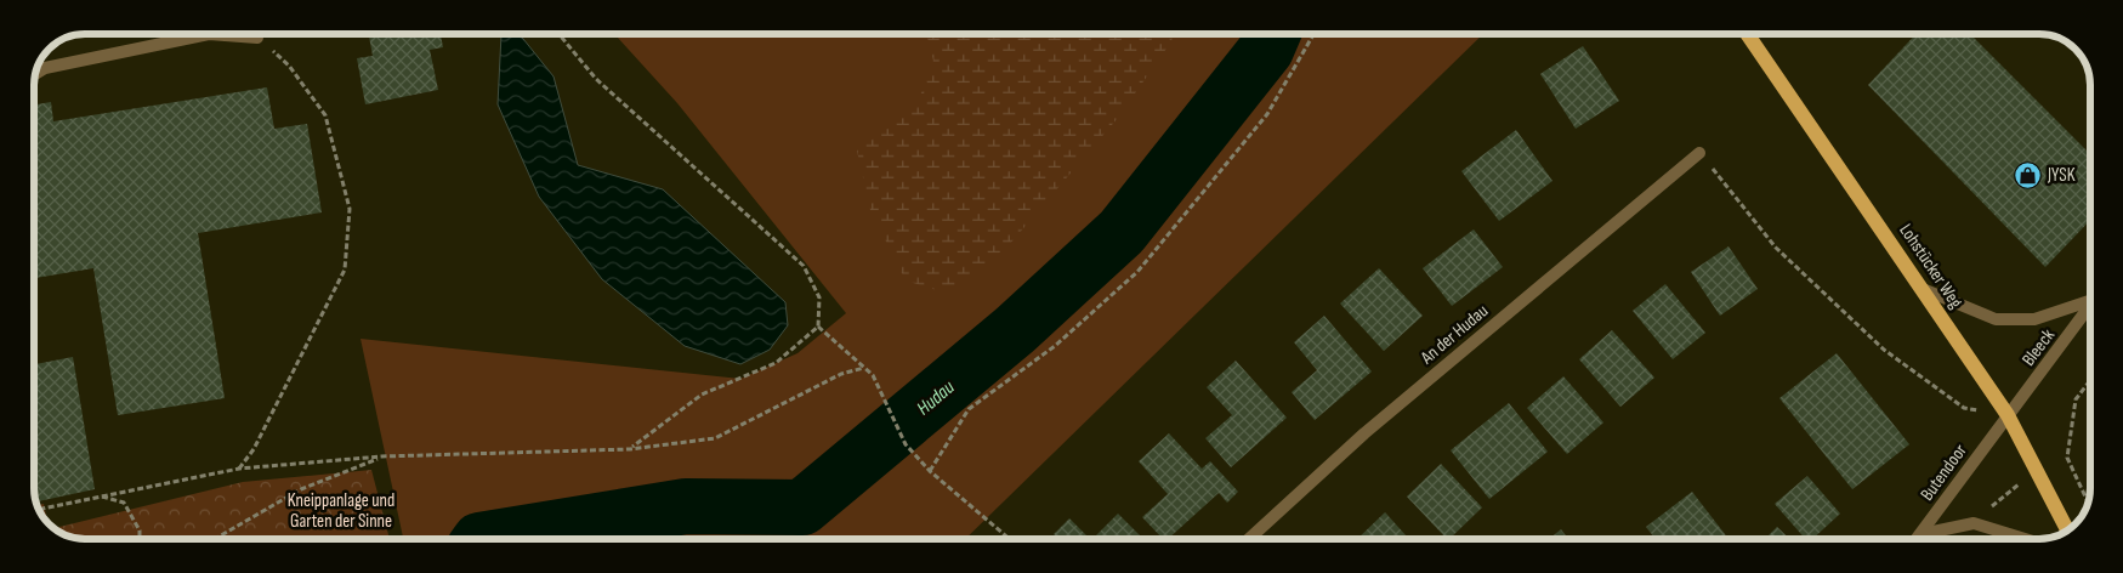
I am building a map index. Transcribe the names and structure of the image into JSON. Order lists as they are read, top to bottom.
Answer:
{
  "streets": {
    "main road": ["Lohstücker Weg"],
    "street": ["An der Hudau", "Bleeck", "Butendoor"]
  },
  "crossings": [
    ["Lohstücker Weg", "Bleeck"],
    ["Lohstücker Weg", "Butendoor"],
    ["Bleeck", "Butendoor"]
  ],
  "water": ["Hudau"],
  "parks": ["Kneippanlage und Garten der Sinne"],
  "places": {
    "shop": ["JYSK"]
  }
}
